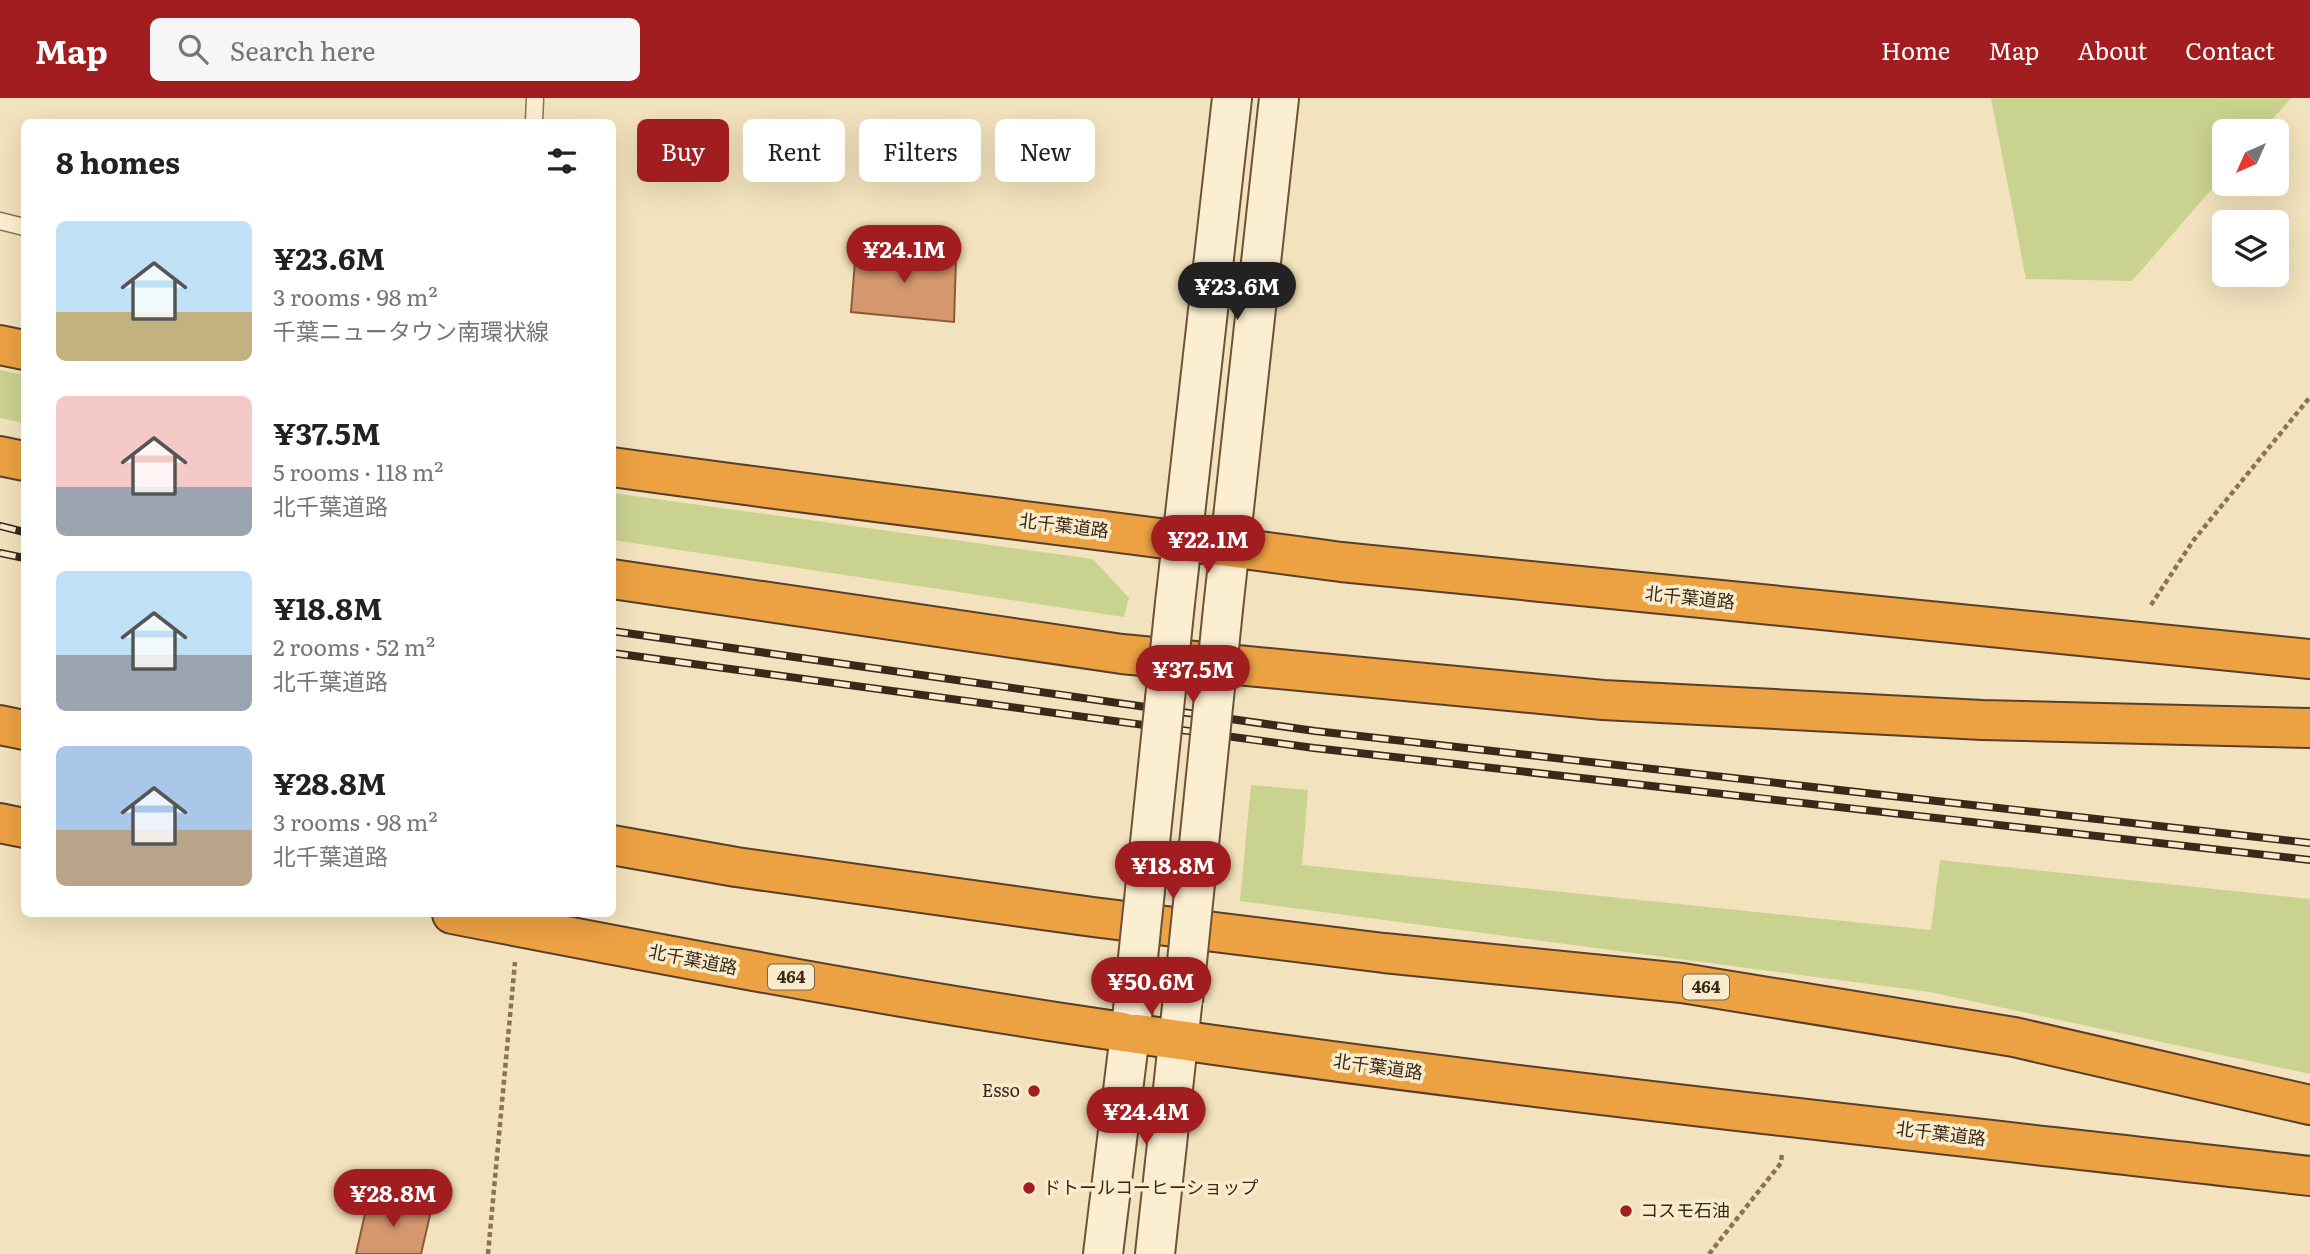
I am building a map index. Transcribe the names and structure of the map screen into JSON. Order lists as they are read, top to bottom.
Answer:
{
  "streets": {
    "highway": ["北千葉道路", "464"]
  },
  "places": ["Esso", "ドトールコーヒーショップ", "コスモ石油"],
  "north": "bottom left",
  "page": {
    "header": "Map",
    "search": "Search here",
    "nav": [
      "Home",
      "Map",
      "About",
      "Contact"
    ],
    "chip": [
      "Buy",
      "Rent",
      "Filters",
      "New"
    ],
    "heading": "8 homes",
    "list": [
      {
        "name": "¥23.6M",
        "note": "3 rooms · 98 m² · 千葉ニュータウン南環状線"
      },
      {
        "name": "¥37.5M",
        "note": "5 rooms · 118 m² · 北千葉道路"
      },
      {
        "name": "¥18.8M",
        "note": "2 rooms · 52 m² · 北千葉道路"
      },
      {
        "name": "¥28.8M",
        "note": "3 rooms · 98 m² · 北千葉道路"
      }
    ],
    "price": [
      "¥24.1M",
      "¥23.6M",
      "¥22.1M",
      "¥37.5M",
      "¥18.8M",
      "¥50.6M",
      "¥24.4M",
      "¥28.8M"
    ]
  }
}
